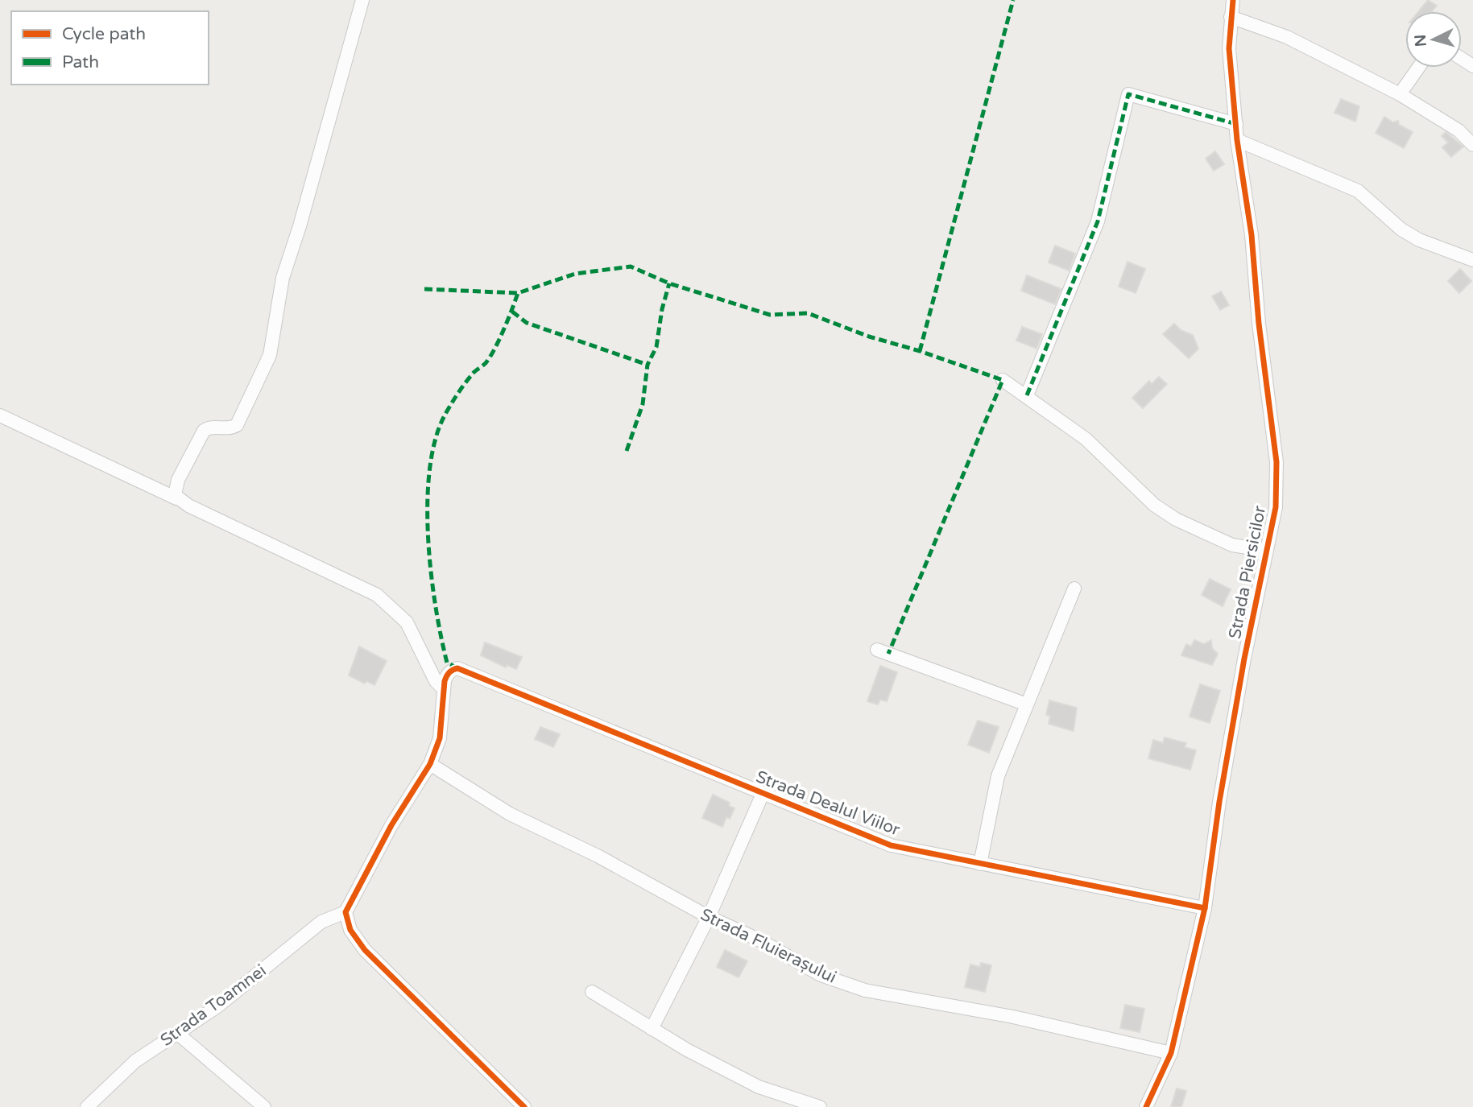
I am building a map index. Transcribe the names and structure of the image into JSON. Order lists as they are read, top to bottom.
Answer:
{
  "streets": {
    "street": [
      "Strada Piersicilor",
      "Strada Dealul Viilor",
      "Strada Fluierașului",
      "Strada Toamnei"
    ]
  },
  "crossings": [
    ["Strada Piersicilor", "Strada Dealul Viilor"],
    ["Strada Piersicilor", "Strada Fluierașului"]
  ],
  "legend": ["Cycle path", "Path"],
  "north": "left"
}
